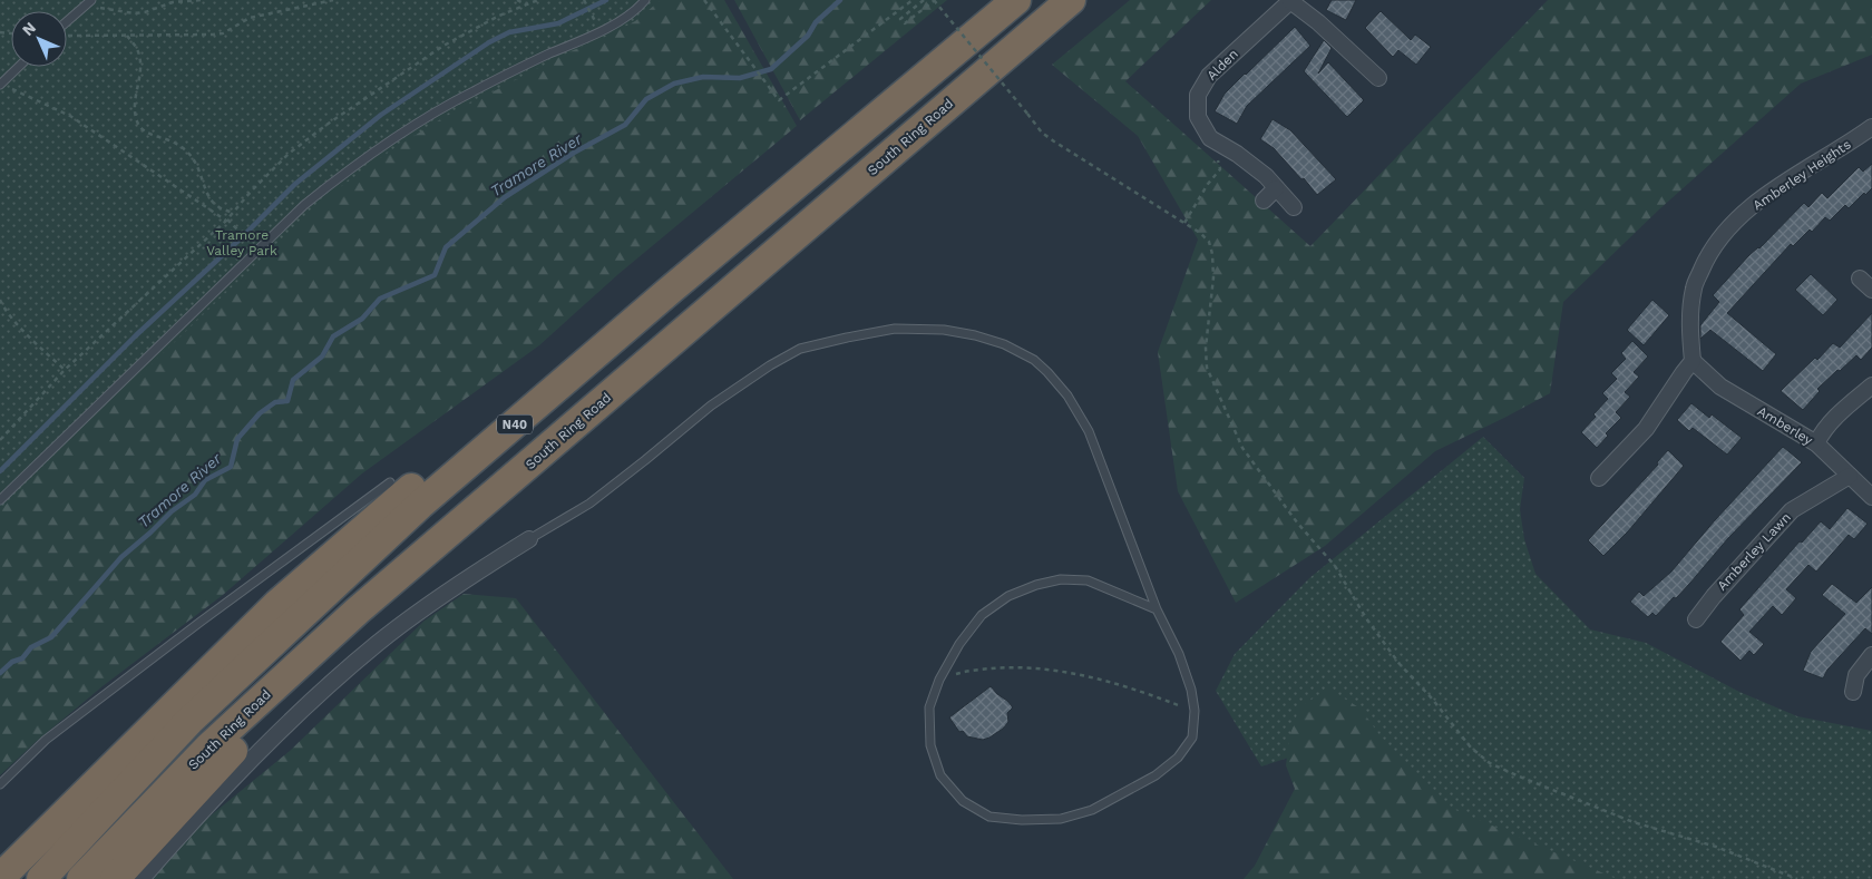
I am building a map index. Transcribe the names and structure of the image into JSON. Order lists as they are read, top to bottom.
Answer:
{
  "streets": {
    "highway": ["South Ring Road", "N40"],
    "street": [
      "Alden",
      "Amberley Heights",
      "Amberley",
      "Amberley Lawn"
    ]
  },
  "crossings": [
    ["Amberley Heights", "Amberley"],
    ["Amberley", "Amberley Lawn"]
  ],
  "water": ["Tramore River"],
  "parks": ["Tramore Valley Park"],
  "north": "top left"
}
